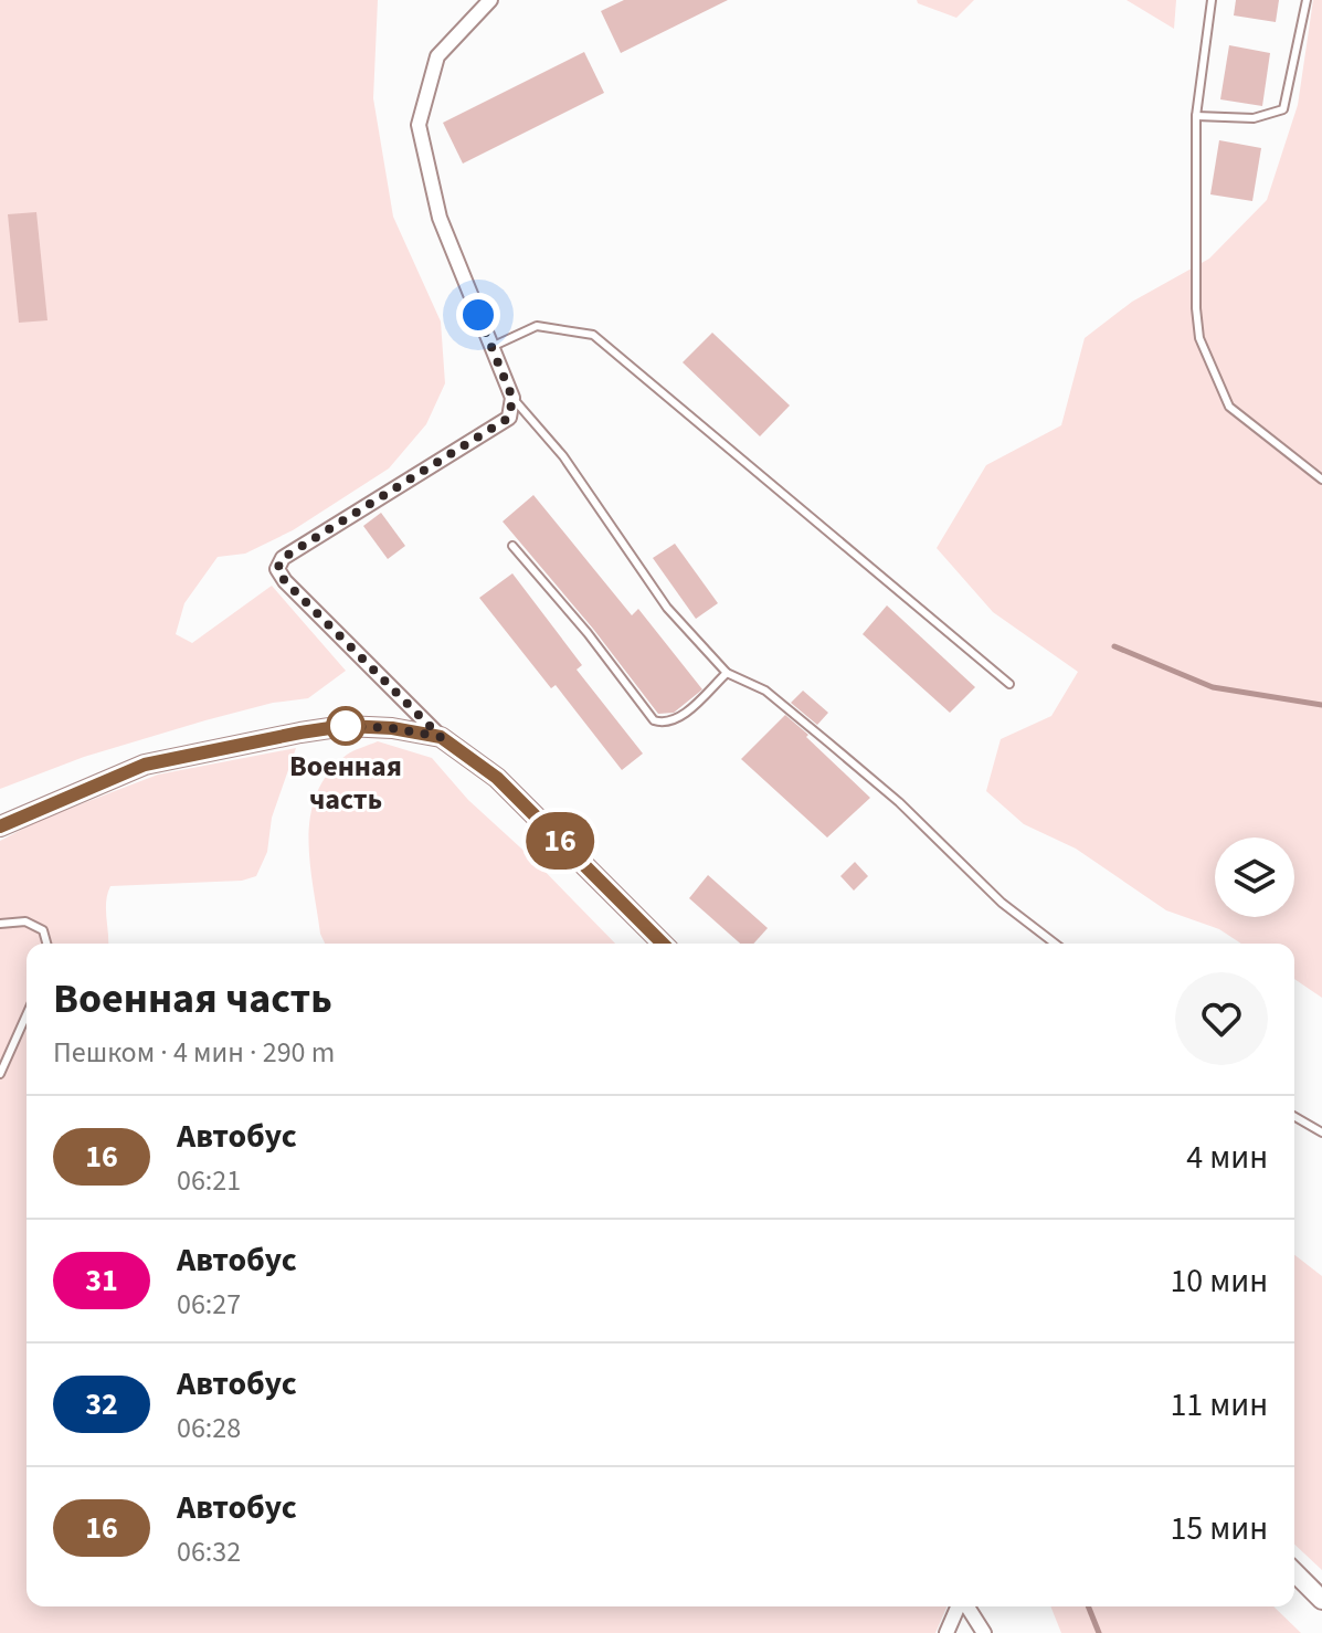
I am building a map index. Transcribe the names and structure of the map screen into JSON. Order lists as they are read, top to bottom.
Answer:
{
  "places": ["Военная часть"],
  "lines": ["bus line 16"],
  "page": {
    "on_map": "16",
    "heading": ["Военная часть", "Пешком · 4 мин · 290 m"],
    "list": [
      {
        "mark": "16",
        "name": "Автобус",
        "note": "06:21",
        "value": "4 мин"
      },
      {
        "mark": "31",
        "name": "Автобус",
        "note": "06:27",
        "value": "10 мин"
      },
      {
        "mark": "32",
        "name": "Автобус",
        "note": "06:28",
        "value": "11 мин"
      },
      {
        "mark": "16",
        "name": "Автобус",
        "note": "06:32",
        "value": "15 мин"
      }
    ]
  }
}
